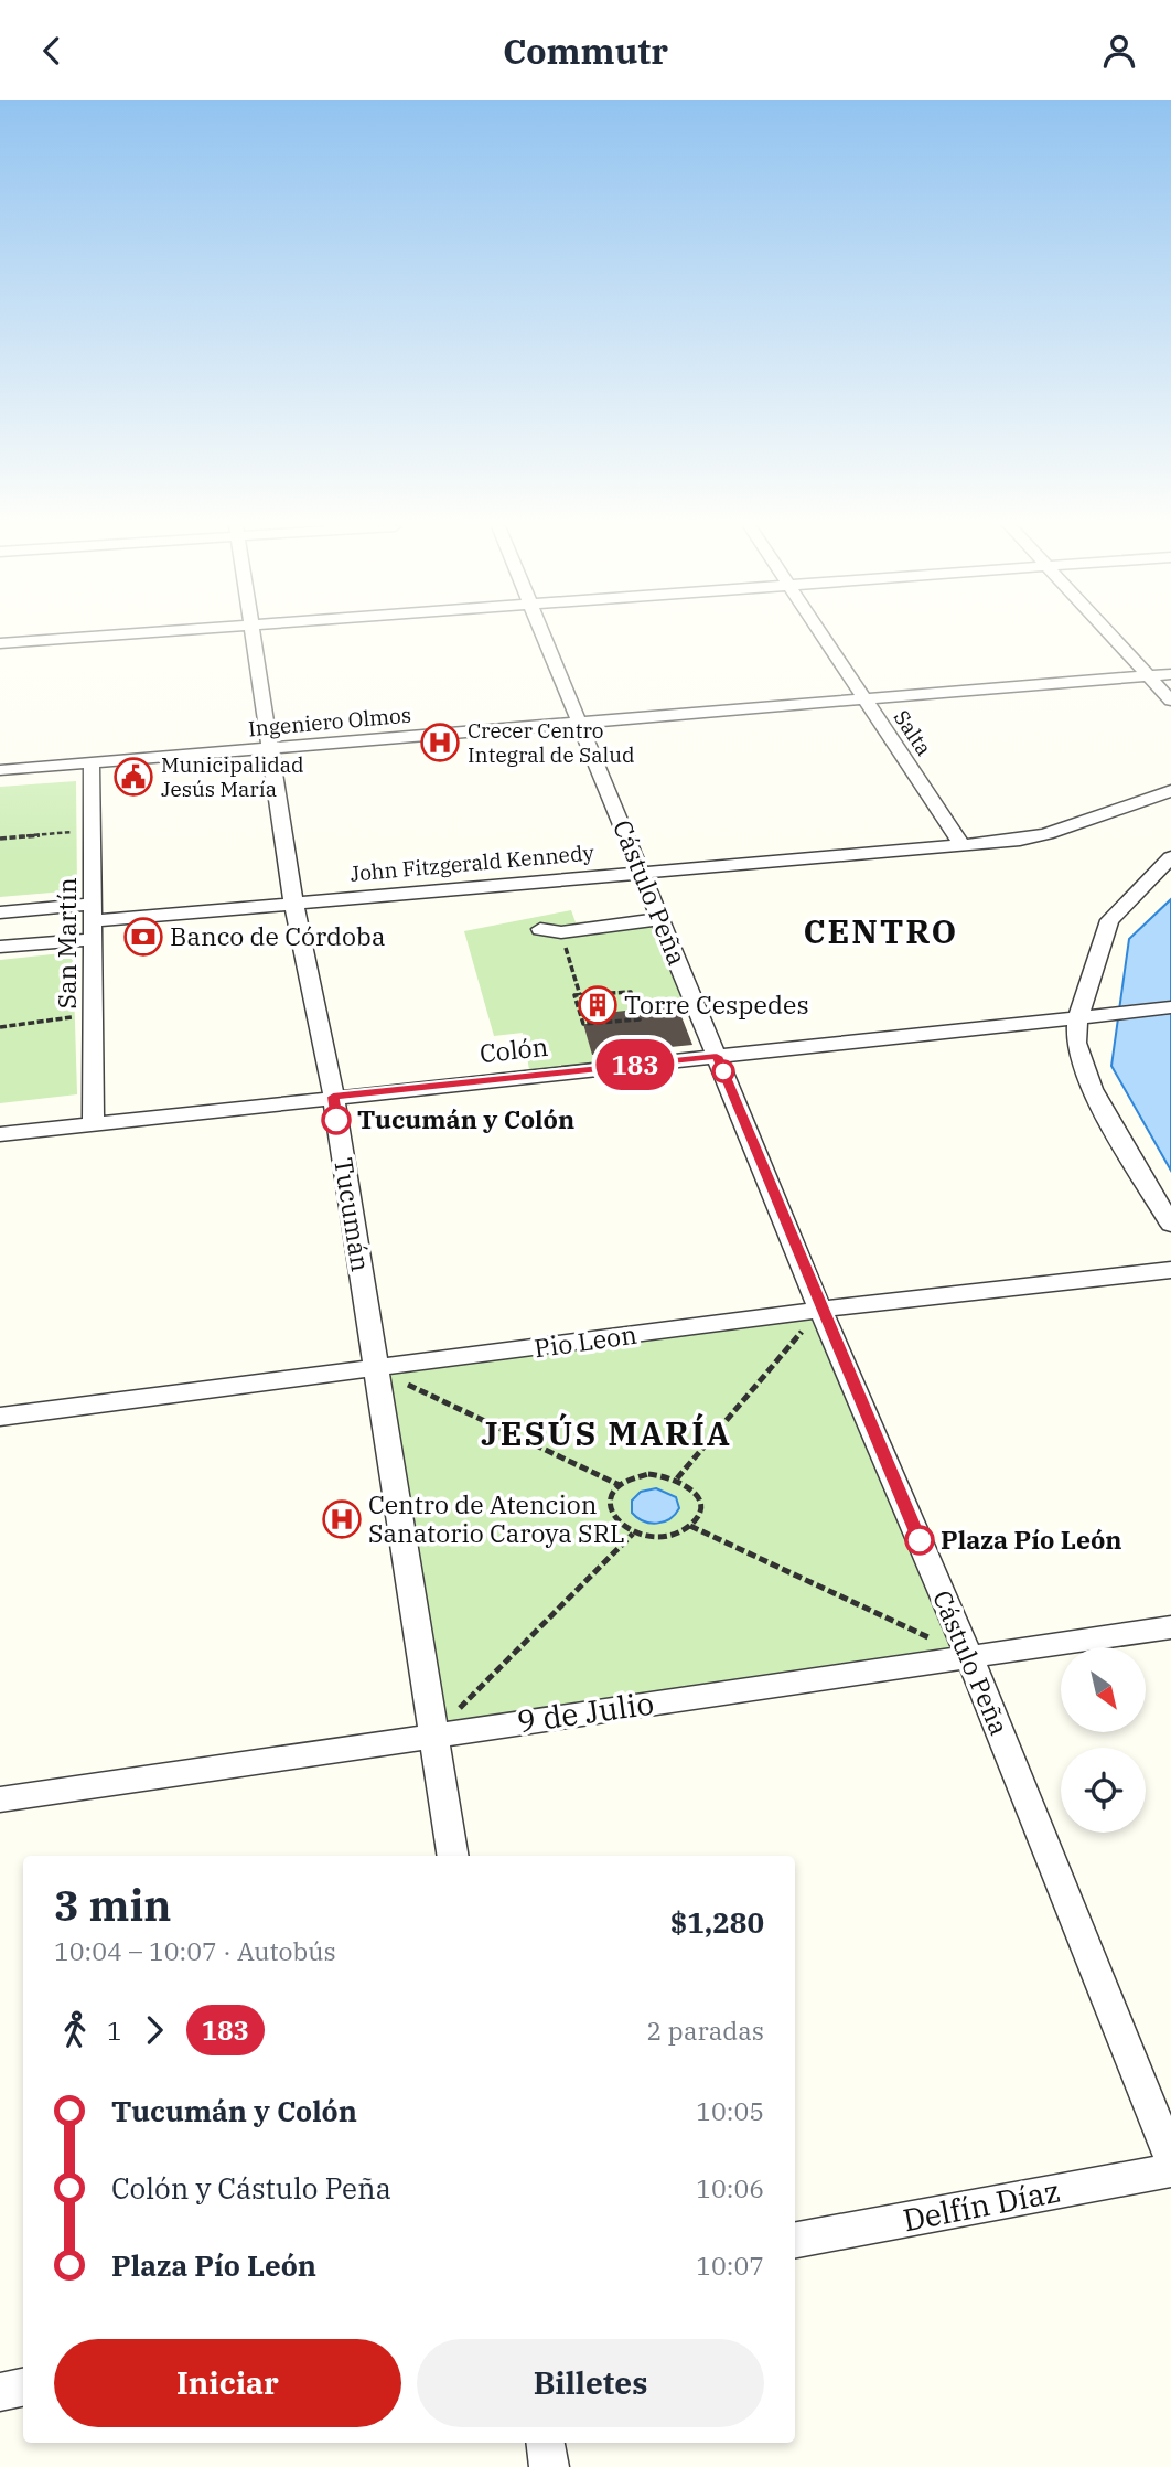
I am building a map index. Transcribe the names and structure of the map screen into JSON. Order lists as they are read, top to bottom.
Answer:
{
  "streets": {
    "street": [
      "Ingeniero Olmos",
      "Salta",
      "John Fitzgerald Kennedy",
      "Cástulo Peña",
      "San Martín",
      "Colón",
      "Tucumán",
      "Pio Leon",
      "9 de Julio",
      "Delfín Díaz"
    ]
  },
  "crossings": [
    ["Ingeniero Olmos", "Salta"],
    ["Ingeniero Olmos", "Cástulo Peña"],
    ["Ingeniero Olmos", "San Martín"],
    ["Ingeniero Olmos", "Tucumán"],
    ["Salta", "John Fitzgerald Kennedy"],
    ["John Fitzgerald Kennedy", "Cástulo Peña"],
    ["John Fitzgerald Kennedy", "San Martín"],
    ["John Fitzgerald Kennedy", "Tucumán"],
    ["Cástulo Peña", "Colón"],
    ["Cástulo Peña", "Pio Leon"],
    ["Cástulo Peña", "9 de Julio"],
    ["San Martín", "Colón"],
    ["Colón", "Tucumán"],
    ["Tucumán", "Pio Leon"],
    ["Tucumán", "9 de Julio"]
  ],
  "districts": ["CENTRO", "JESÚS MARÍA"],
  "places": {
    "hospital": ["Crecer Centro Integral de Salud", "Centro de Atencion Sanatorio Caroya SRL"],
    "public building": ["Municipalidad Jesús María"],
    "bank": ["Banco de Córdoba"],
    "building": ["Torre Cespedes"],
    "other": ["Tucumán y Colón", "Plaza Pío León"]
  },
  "lines": ["bus line 183"],
  "north": "bottom right",
  "page": {
    "header": "Commutr",
    "on_map": "183",
    "heading": ["3 min", "10:04 – 10:07 · Autobús", "$1,280"],
    "legs": ["1", "183", "2 paradas"],
    "list": [
      {
        "name": "Tucumán y Colón",
        "value": "10:05"
      },
      {
        "name": "Colón y Cástulo Peña",
        "value": "10:06"
      },
      {
        "name": "Plaza Pío León",
        "value": "10:07"
      }
    ],
    "buttons": ["Iniciar", "Billetes"]
  }
}
